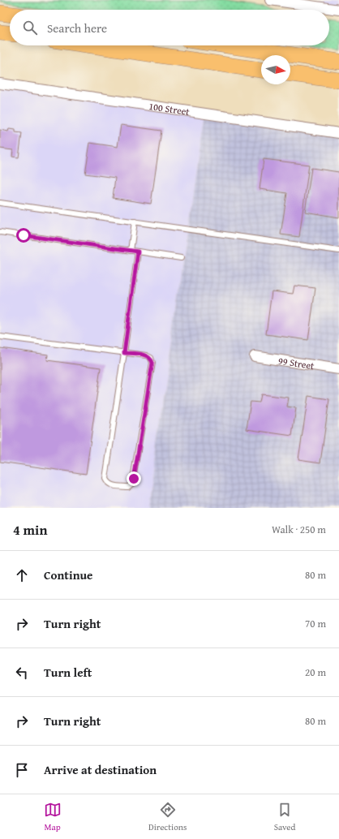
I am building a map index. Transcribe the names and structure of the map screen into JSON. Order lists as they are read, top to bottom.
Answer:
{
  "streets": {
    "street": ["100 Street", "99 Street"]
  },
  "north": "right",
  "page": {
    "search": "Search here",
    "heading": ["4 min", "Walk · 250 m"],
    "list": [
      ["Continue", "80 m"],
      ["Turn right", "70 m"],
      ["Turn left", "20 m"],
      ["Turn right", "80 m"],
      "Arrive at destination"
    ],
    "nav": ["Map", "Directions", "Saved"]
  }
}
